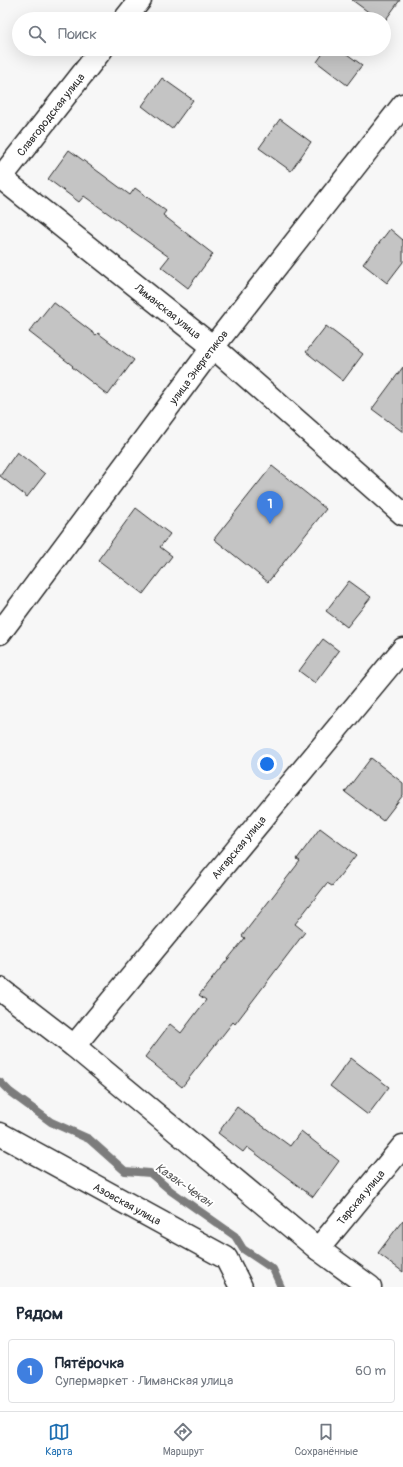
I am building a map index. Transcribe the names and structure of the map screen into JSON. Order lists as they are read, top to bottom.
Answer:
{
  "streets": {
    "street": [
      "Славгородская улица",
      "Лиманская улица",
      "улица Энергетиков",
      "Ангарская улица",
      "Тарская улица",
      "Азовская улица"
    ]
  },
  "crossings": [
    ["Славгородская улица", "Лиманская улица"],
    ["Лиманская улица", "улица Энергетиков"]
  ],
  "water": ["Казак-Чекан"],
  "page": {
    "search": "Поиск",
    "pins": "1",
    "heading": "Рядом",
    "list": [
      {
        "mark": "1",
        "name": "Пятёрочка",
        "note": "Супермаркет · Лиманская улица",
        "value": "60 m"
      }
    ],
    "nav": ["Карта", "Маршрут", "Сохранённые"]
  }
}
